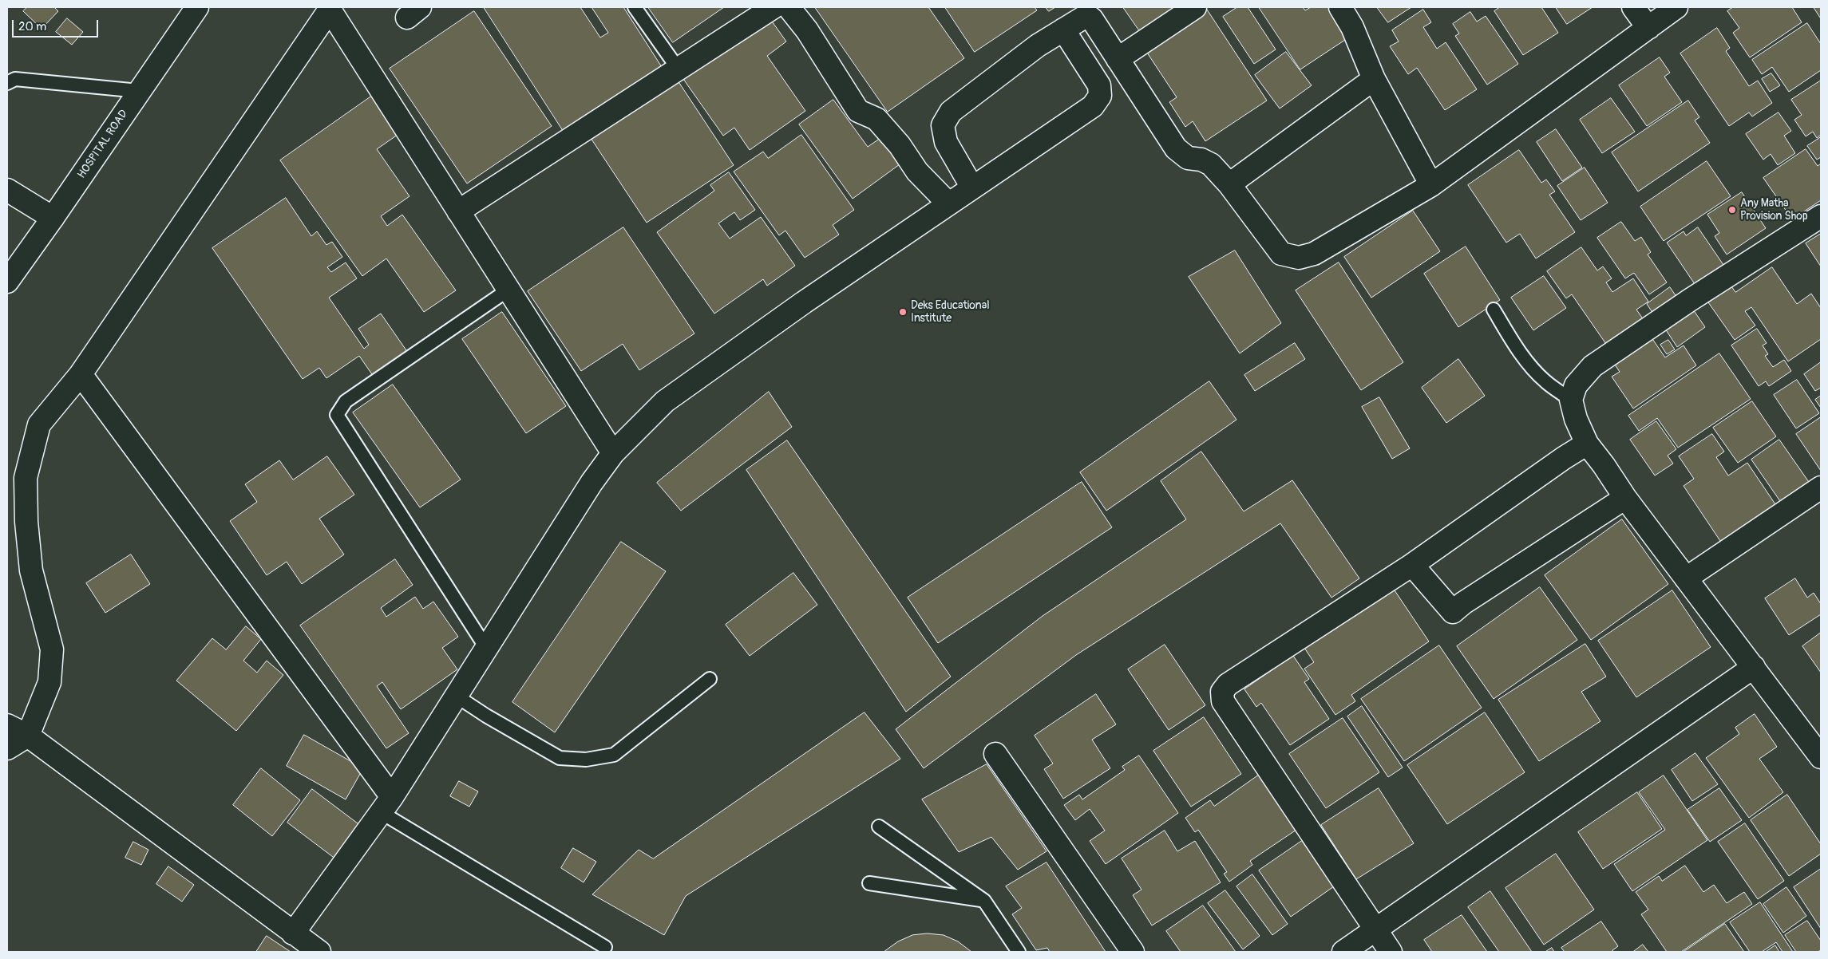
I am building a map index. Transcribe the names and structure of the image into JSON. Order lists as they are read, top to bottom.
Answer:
{
  "streets": {
    "street": ["HOSPITAL ROAD"]
  },
  "places": ["Any Matha Provision Shop", "Deks Educational Institute"],
  "scale_bar": "20 m"
}
